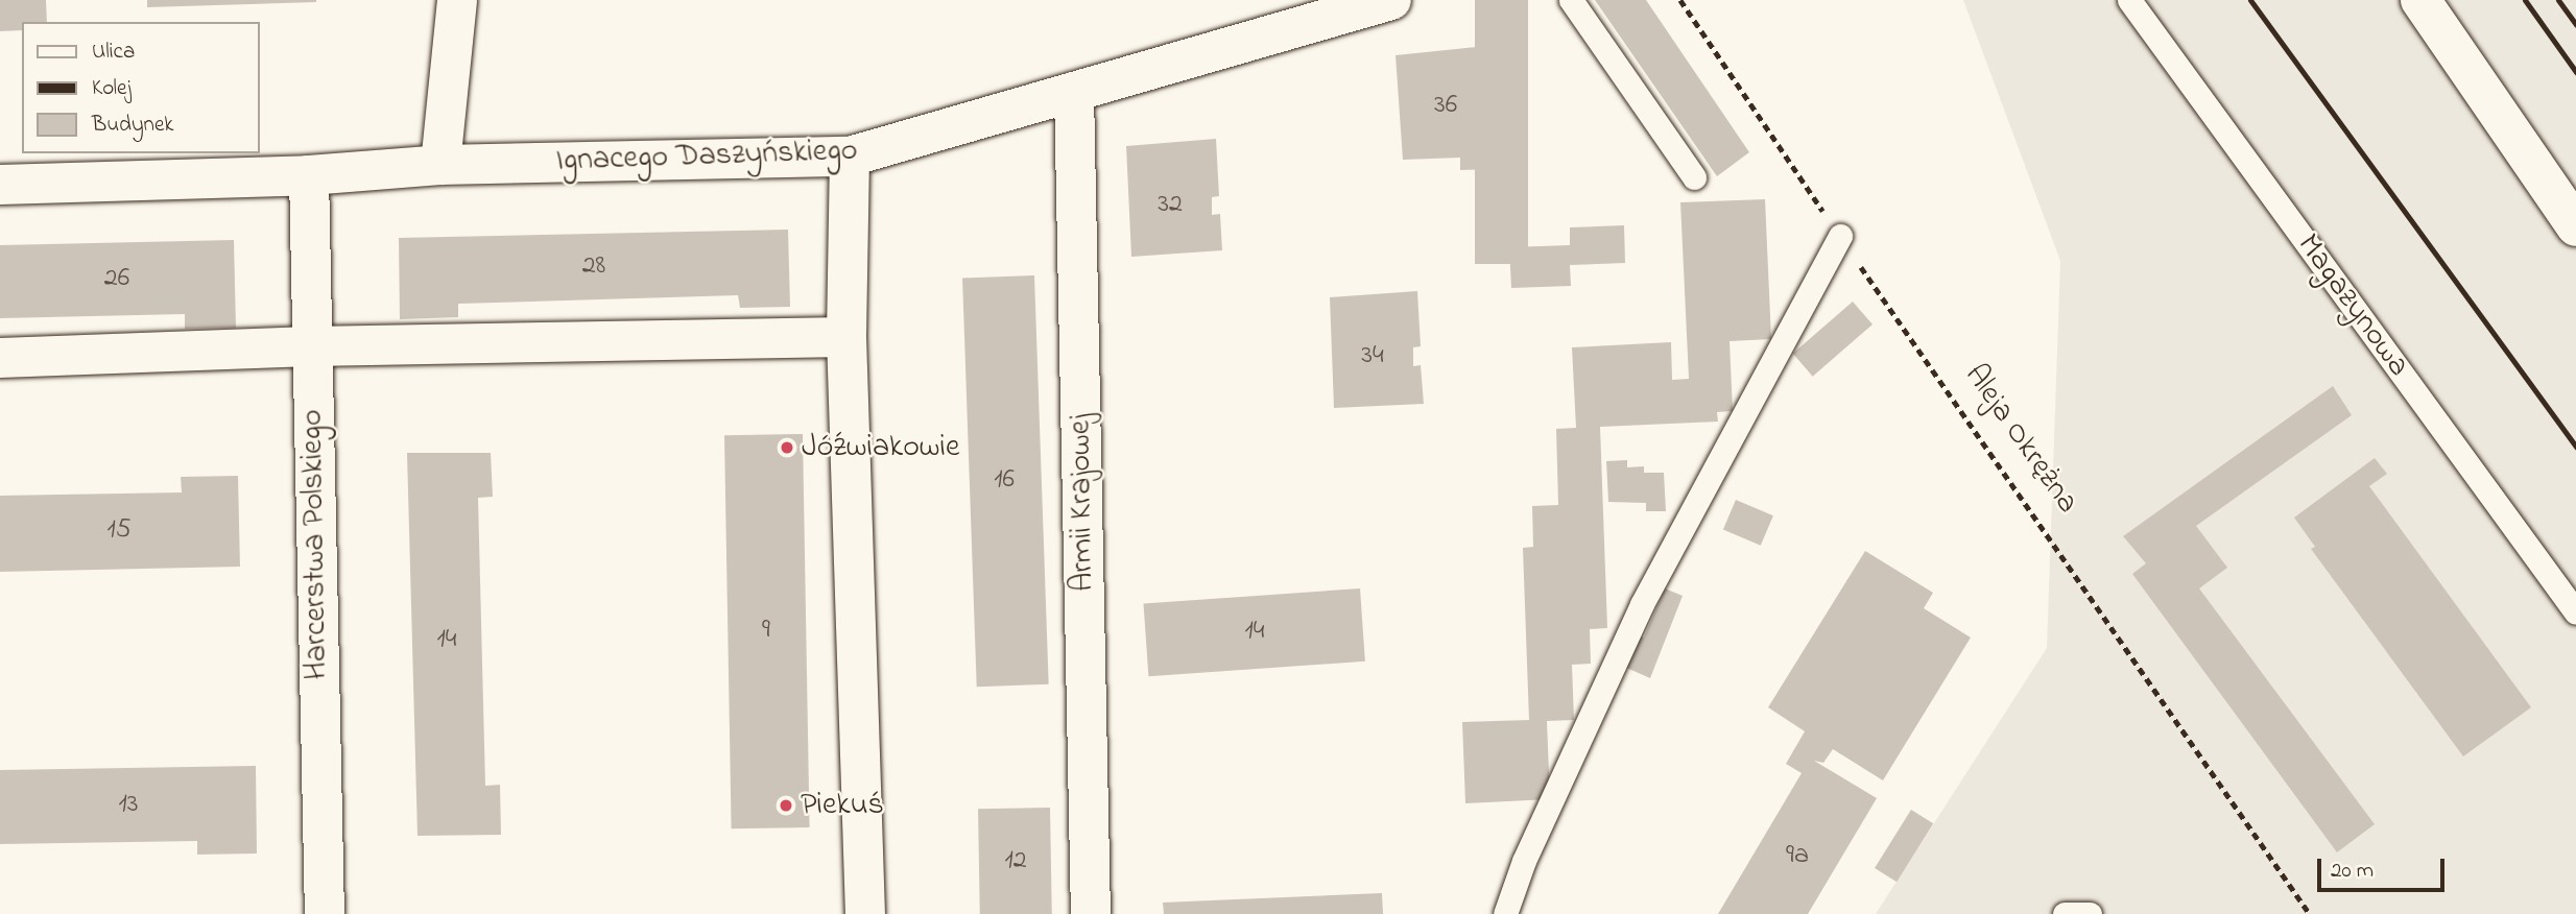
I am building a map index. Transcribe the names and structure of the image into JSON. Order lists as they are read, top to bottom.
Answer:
{
  "streets": {
    "street": ["Ignacego Daszyńskiego", "Armii Krajowej", "Harcerstwa Polskiego"],
    "lane": ["Magazynowa"],
    "path": ["Aleja Okrężna"]
  },
  "crossings": [
    ["Ignacego Daszyńskiego", "Armii Krajowej"],
    ["Ignacego Daszyńskiego", "Harcerstwa Polskiego"]
  ],
  "places": ["Jóźwiakowie", "Piekuś"],
  "house_numbers": [
    "36",
    "32",
    "28",
    "26",
    "34",
    "16",
    "15",
    "9",
    "14",
    "14",
    "13",
    "9a",
    "12"
  ],
  "legend": ["Ulica", "Kolej", "Budynek"],
  "scale_bar": "20 m"
}
